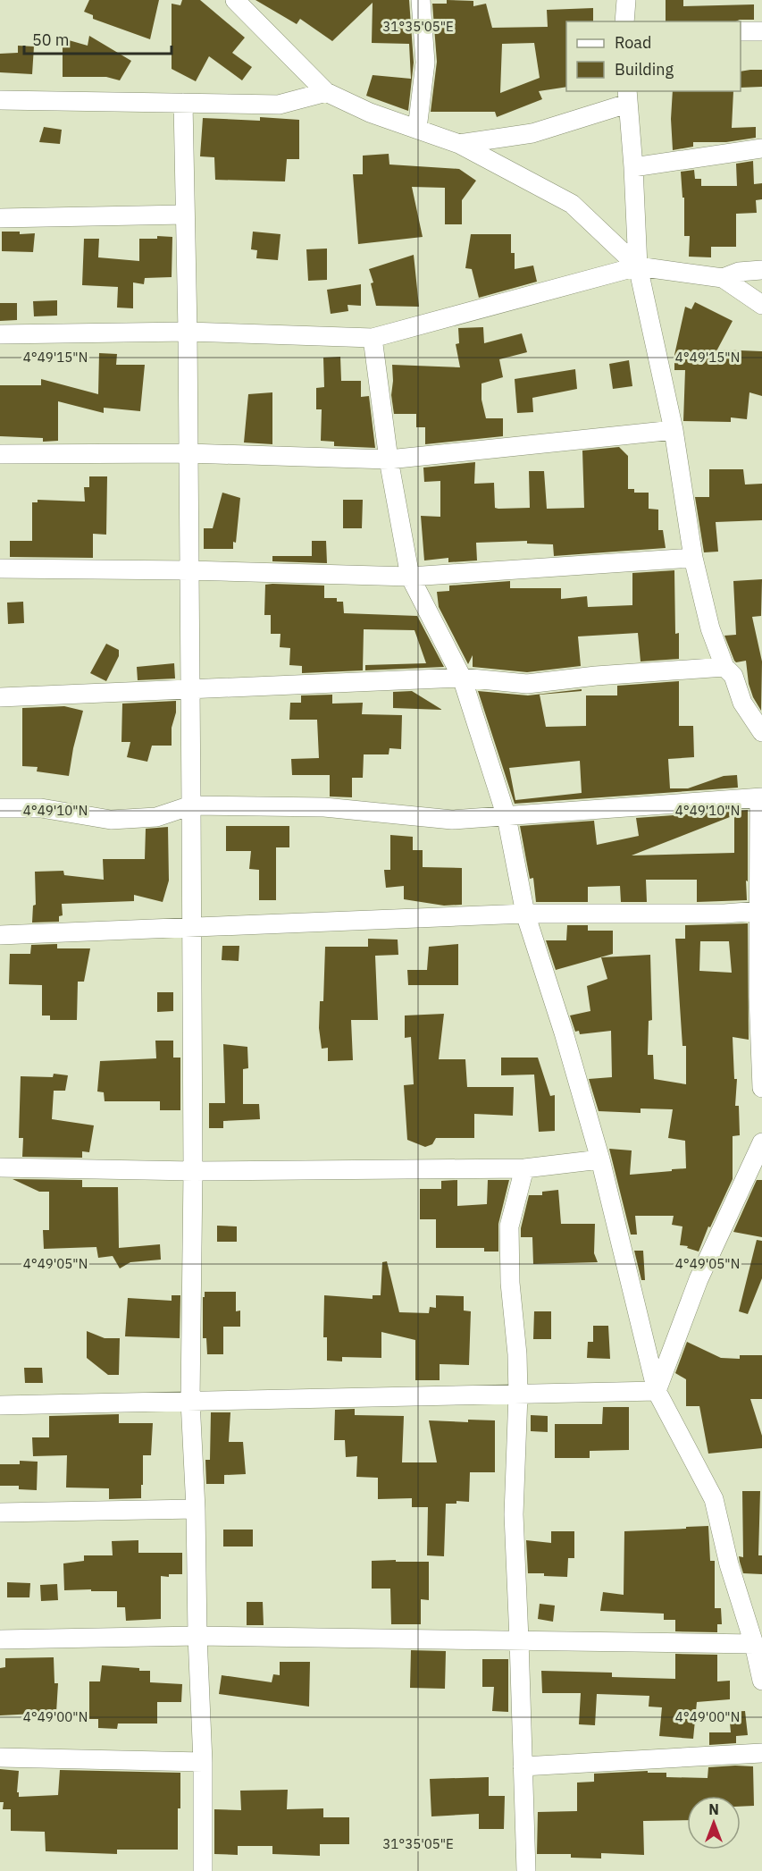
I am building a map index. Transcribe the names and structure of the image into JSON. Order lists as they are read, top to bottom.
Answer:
{
  "legend": ["Road", "Building"],
  "scale_bar": "50 m",
  "north": "top",
  "coordinates": [
    "31°35'05\"E",
    "4°49'15\"N",
    "4°49'10\"N",
    "4°49'05\"N",
    "4°49'00\"N"
  ]
}
